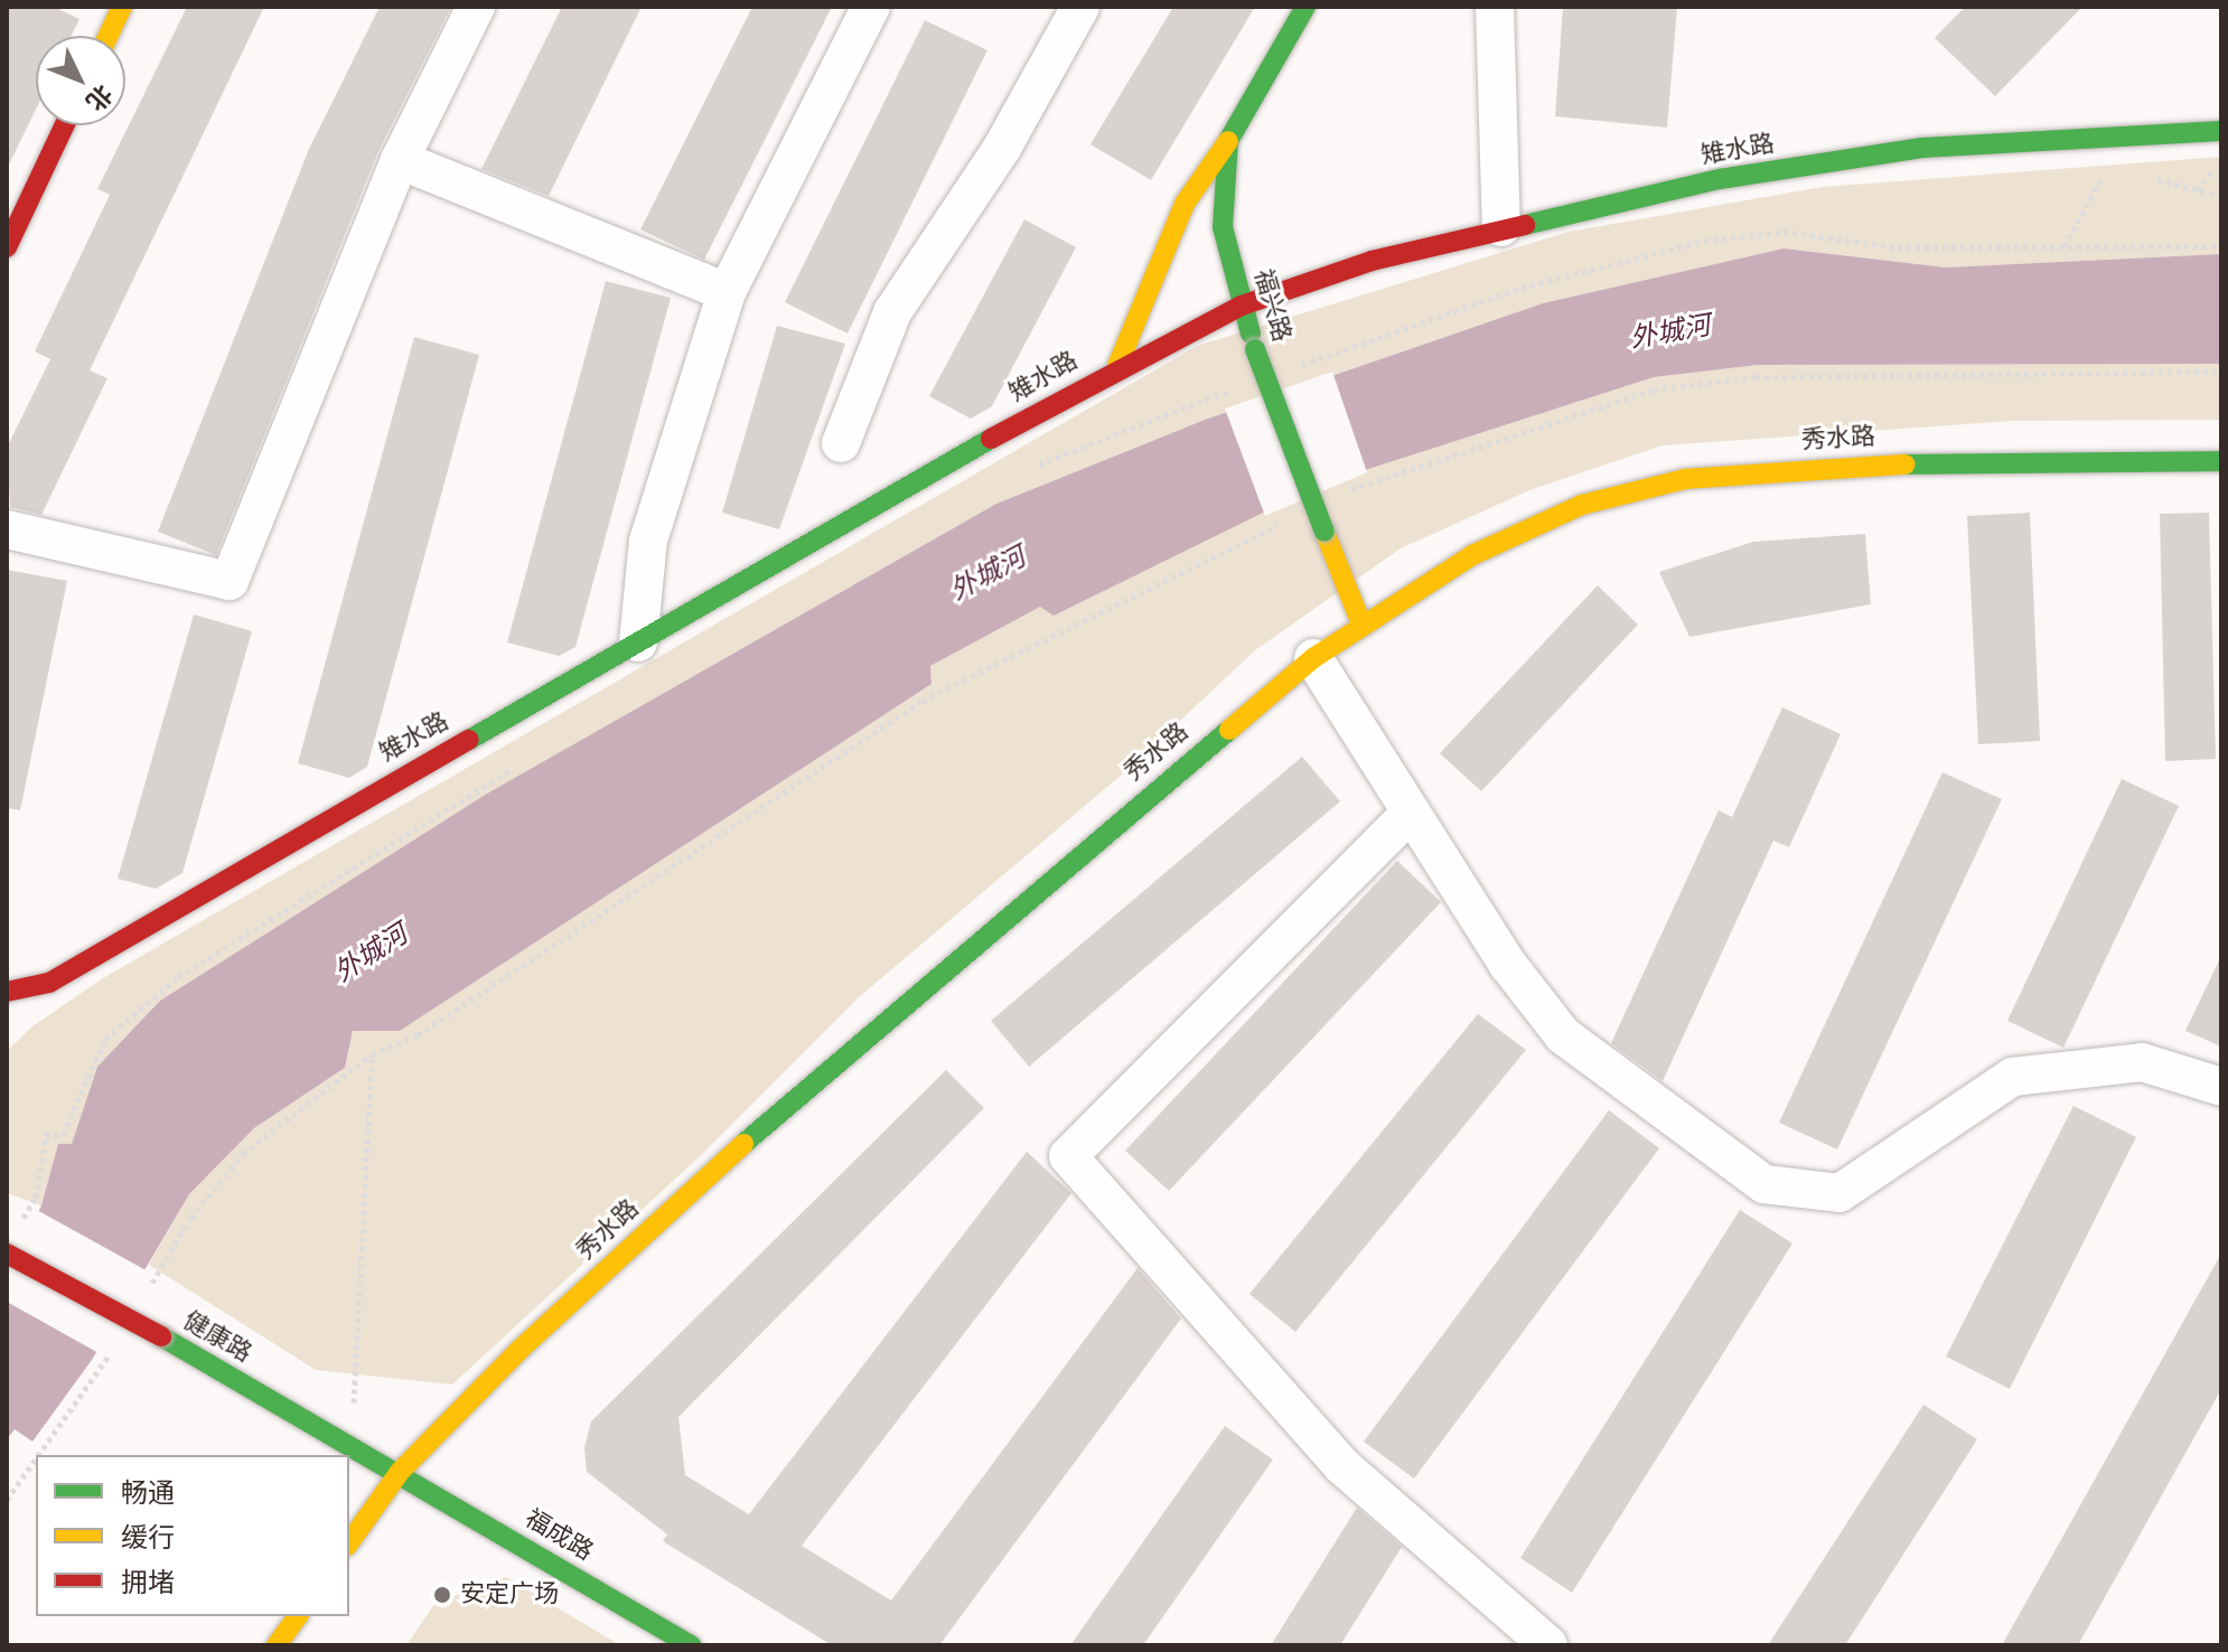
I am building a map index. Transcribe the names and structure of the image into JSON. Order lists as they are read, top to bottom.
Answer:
{
  "streets": {
    "street": [
      "雉水路",
      "福兴路",
      "秀水路",
      "健康路",
      "福成路"
    ]
  },
  "crossings": [
    ["雉水路", "福兴路"],
    ["福兴路", "秀水路"],
    ["秀水路", "健康路"],
    ["秀水路", "福成路"],
    ["健康路", "福成路"]
  ],
  "water": ["外城河"],
  "places": ["安定广场"],
  "legend": ["畅通", "缓行", "拥堵"],
  "north": "bottom right"
}
